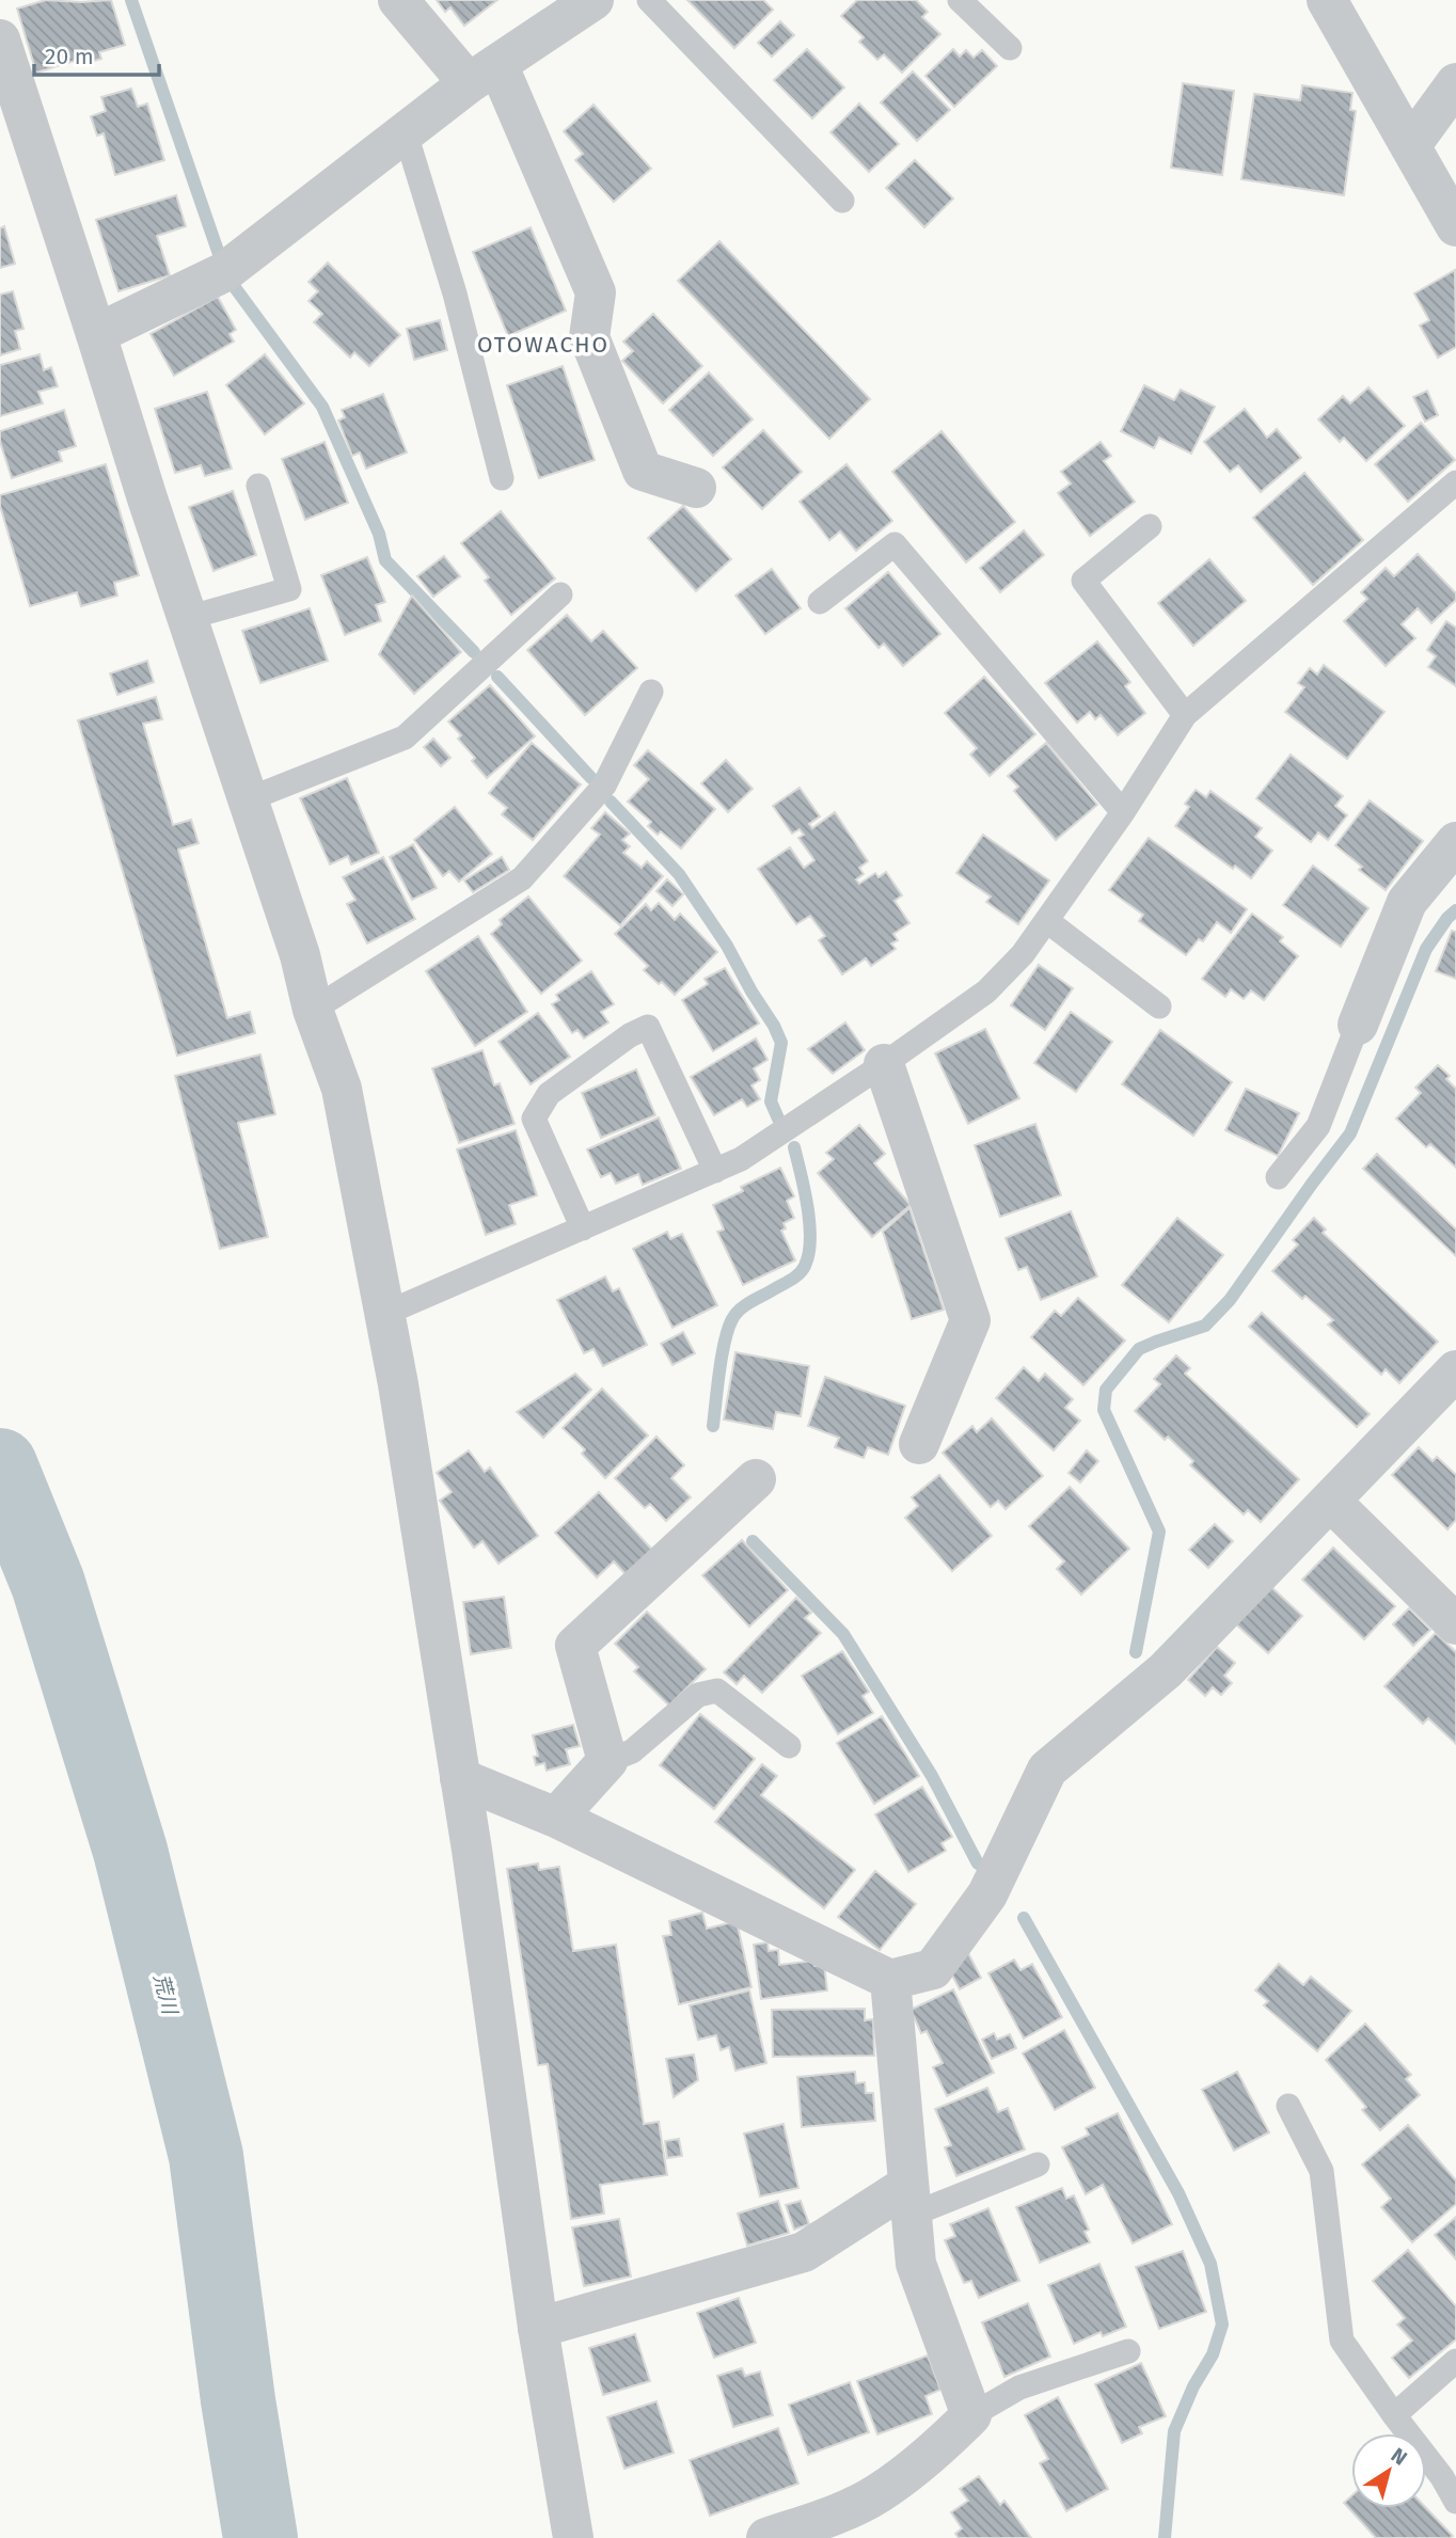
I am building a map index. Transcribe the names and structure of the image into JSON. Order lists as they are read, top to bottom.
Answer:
{
  "districts": ["OTOWACHO"],
  "water": ["荒川"],
  "scale_bar": "20 m",
  "north": "top right"
}
